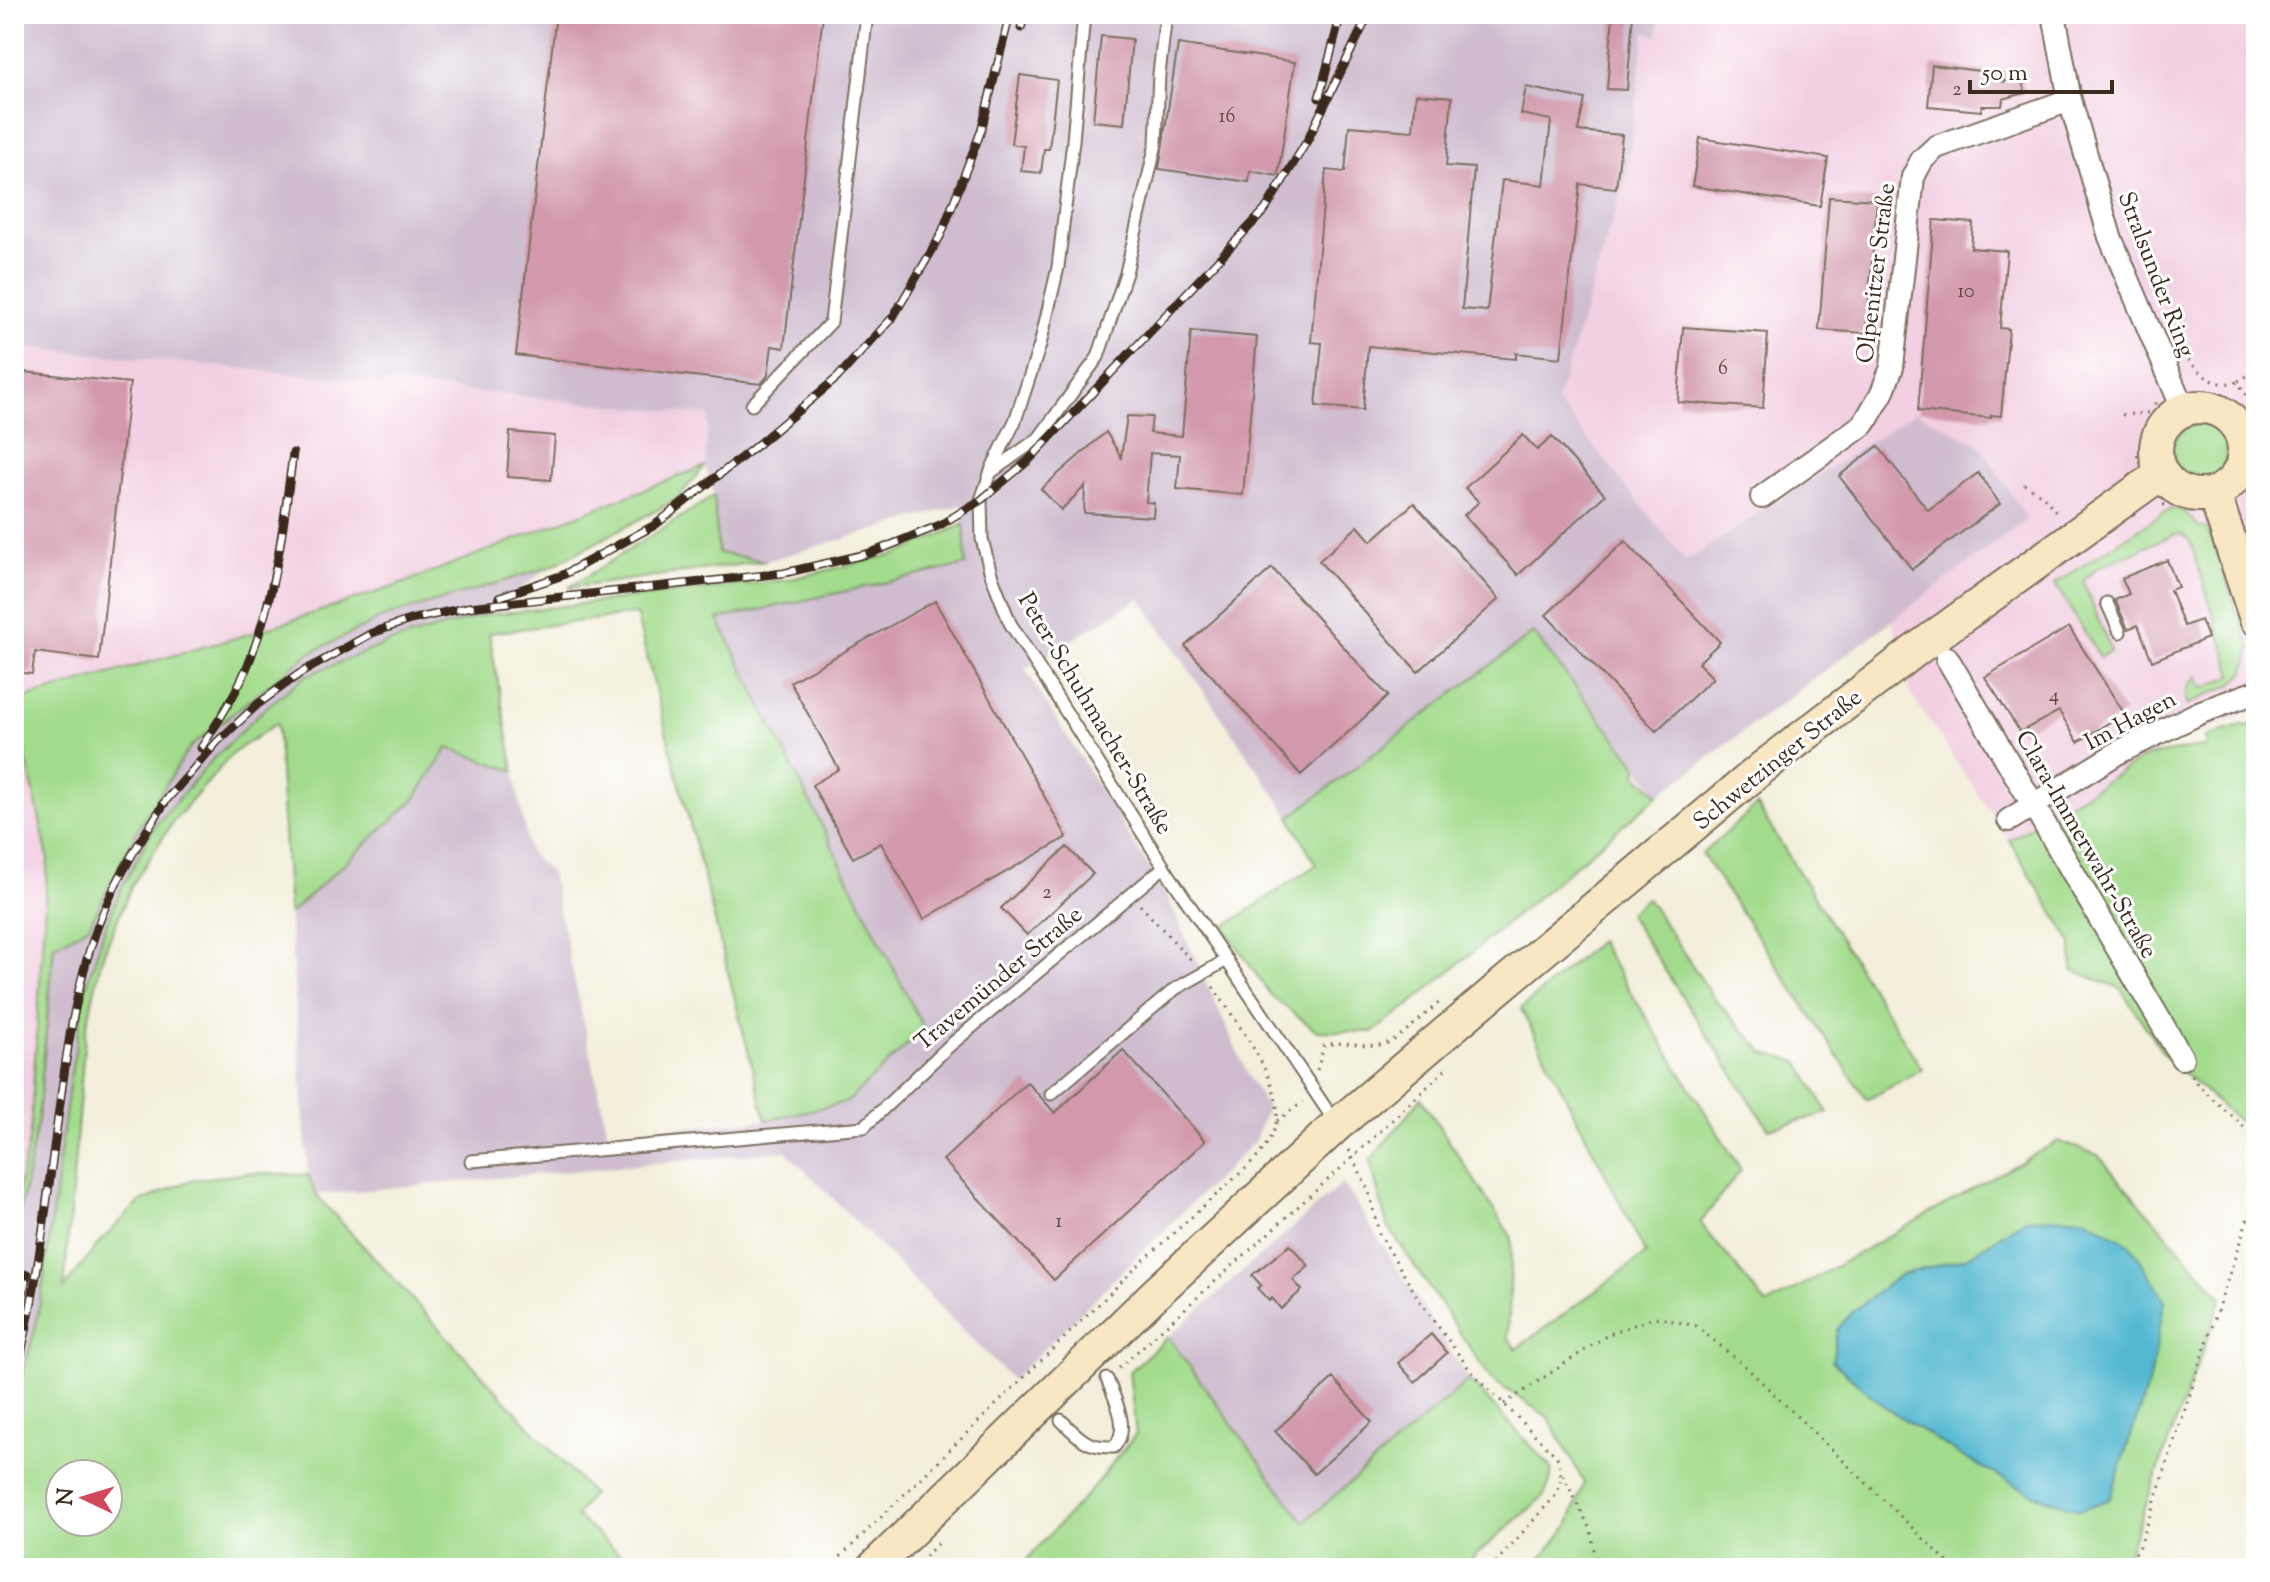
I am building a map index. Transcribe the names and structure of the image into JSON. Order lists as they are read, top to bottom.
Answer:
{
  "streets": {
    "main road": ["Schwetzinger Straße"],
    "street": [
      "Olpenitzer Straße",
      "Stralsunder Ring",
      "Im Hagen",
      "Clara-Immerwahr-Straße"
    ],
    "lane": ["Peter-Schuhmacher-Straße", "Travemünder Straße"]
  },
  "crossings": [
    ["Olpenitzer Straße", "Stralsunder Ring"],
    ["Stralsunder Ring", "Schwetzinger Straße"],
    ["Peter-Schuhmacher-Straße", "Schwetzinger Straße"],
    ["Peter-Schuhmacher-Straße", "Travemünder Straße"],
    ["Im Hagen", "Clara-Immerwahr-Straße"]
  ],
  "house_numbers": [
    "2",
    "16",
    "10",
    "6",
    "4",
    "2",
    "1"
  ],
  "scale_bar": "50 m",
  "north": "left"
}
